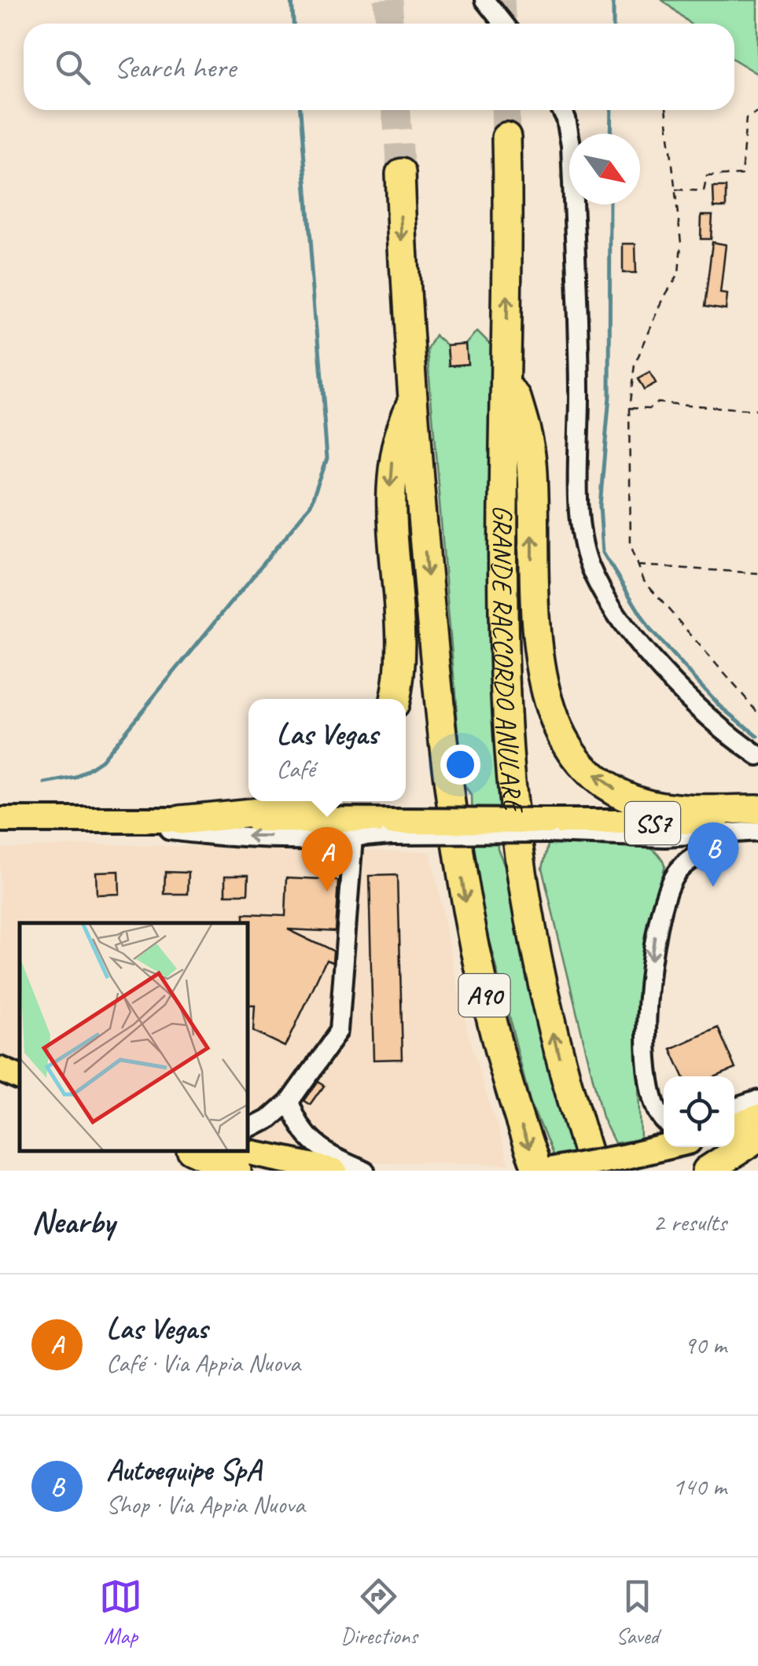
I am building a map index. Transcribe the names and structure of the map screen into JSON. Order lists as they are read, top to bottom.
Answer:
{
  "streets": {
    "highway": ["GRANDE RACCORDO ANULARE", "A90"],
    "main road": ["SS7"]
  },
  "north": "bottom right",
  "page": {
    "search": "Search here",
    "popup": ["Las Vegas", "Café"],
    "pins": ["B", "A"],
    "heading": ["Nearby", "2 results"],
    "list": [
      {
        "mark": "A",
        "name": "Las Vegas",
        "note": "Café · Via Appia Nuova",
        "value": "90 m"
      },
      {
        "mark": "B",
        "name": "Autoequipe SpA",
        "note": "Shop · Via Appia Nuova",
        "value": "140 m"
      }
    ],
    "nav": ["Map", "Directions", "Saved"]
  }
}
